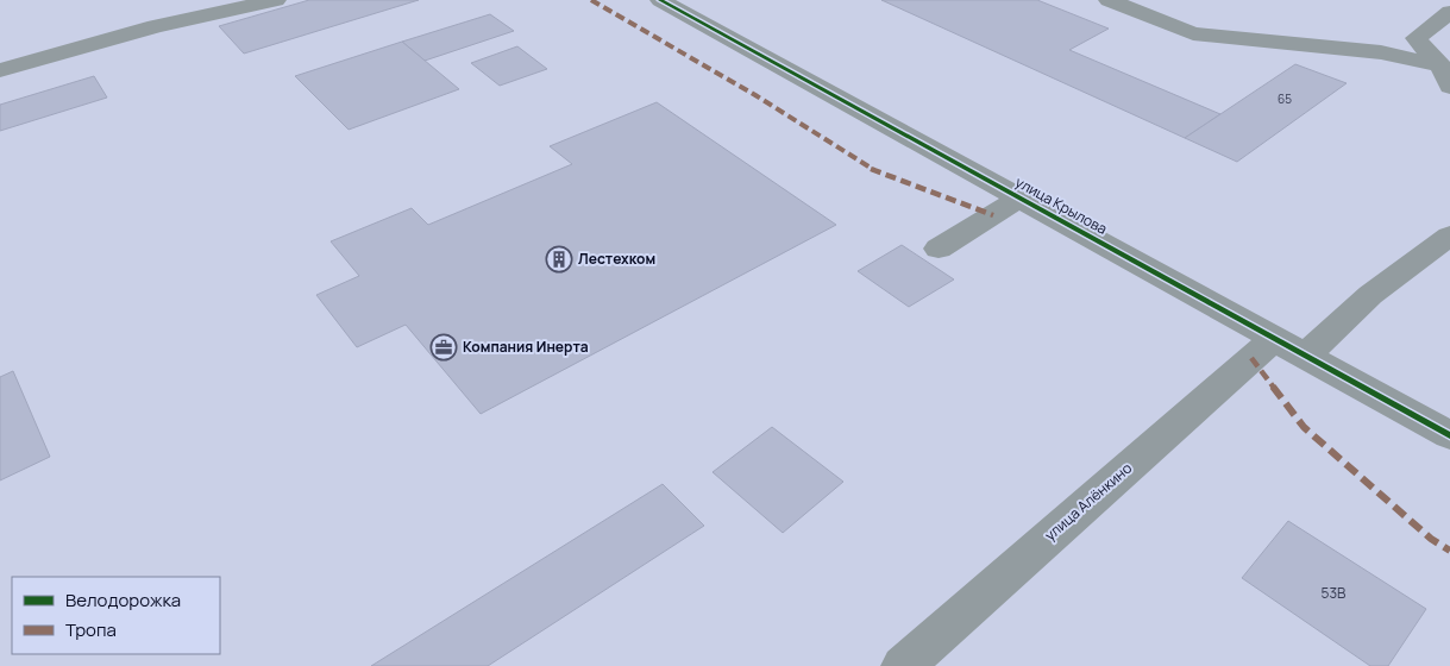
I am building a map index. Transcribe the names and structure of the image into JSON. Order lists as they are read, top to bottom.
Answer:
{
  "streets": {
    "street": ["улица Крылова", "улица Алёнкино"]
  },
  "crossings": [
    ["улица Крылова", "улица Алёнкино"]
  ],
  "places": {
    "building": ["Лестехком"],
    "office": ["Компания Инерта"]
  },
  "house_numbers": ["65", "53В"],
  "legend": ["Велодорожка", "Тропа"]
}
